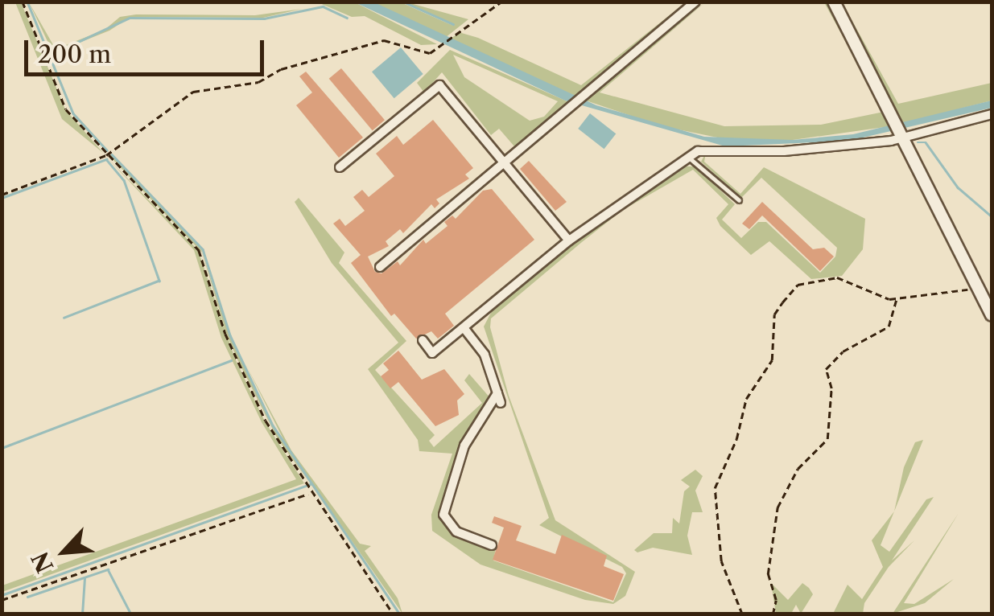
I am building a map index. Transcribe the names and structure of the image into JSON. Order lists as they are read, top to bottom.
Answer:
{
  "scale_bar": "200 m",
  "north": "bottom left"
}
